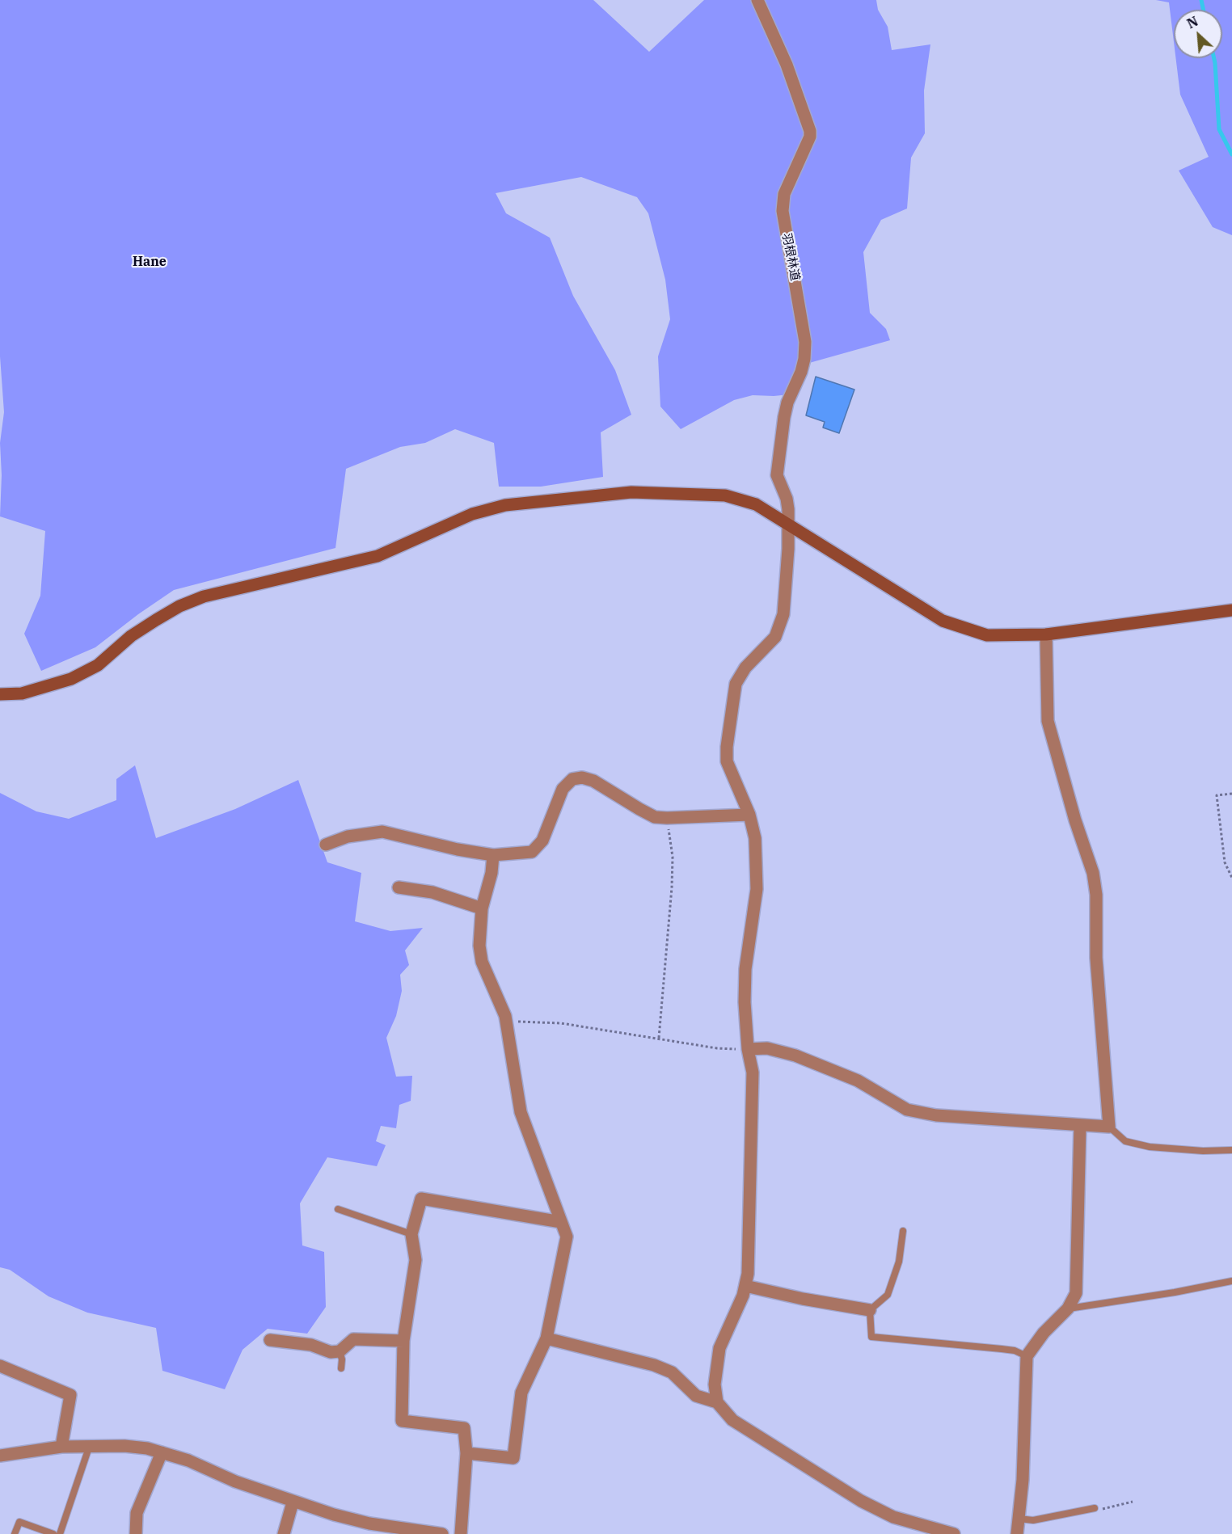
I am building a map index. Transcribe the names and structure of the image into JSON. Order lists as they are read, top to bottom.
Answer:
{
  "streets": {
    "street": ["羽根林道"]
  },
  "districts": ["Hane"],
  "north": "top left"
}
